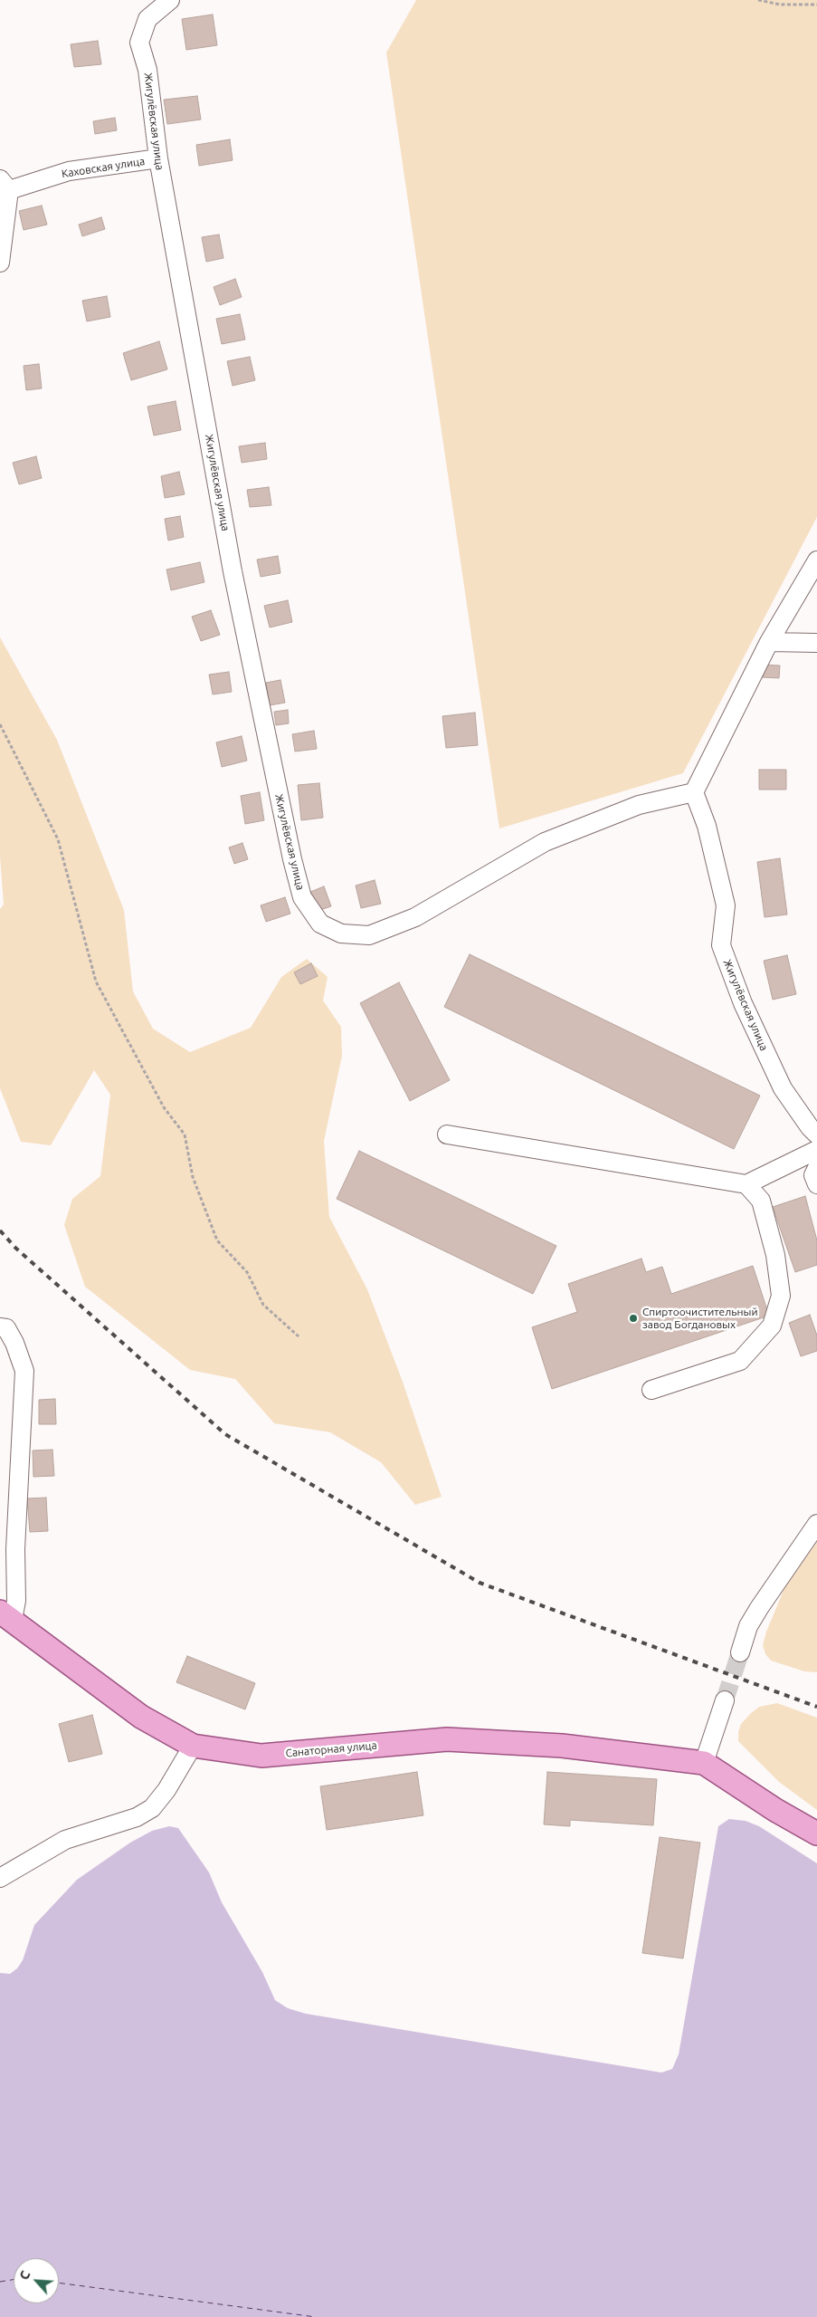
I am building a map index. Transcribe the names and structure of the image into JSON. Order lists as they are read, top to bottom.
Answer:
{
  "streets": {
    "main road": ["Санаторная улица"],
    "street": ["Жигулёвская улица", "Каховская улица"]
  },
  "crossings": [
    ["Жигулёвская улица", "Каховская улица"]
  ],
  "places": ["Спиртоочистительный завод Богдановых"],
  "north": "top left"
}
